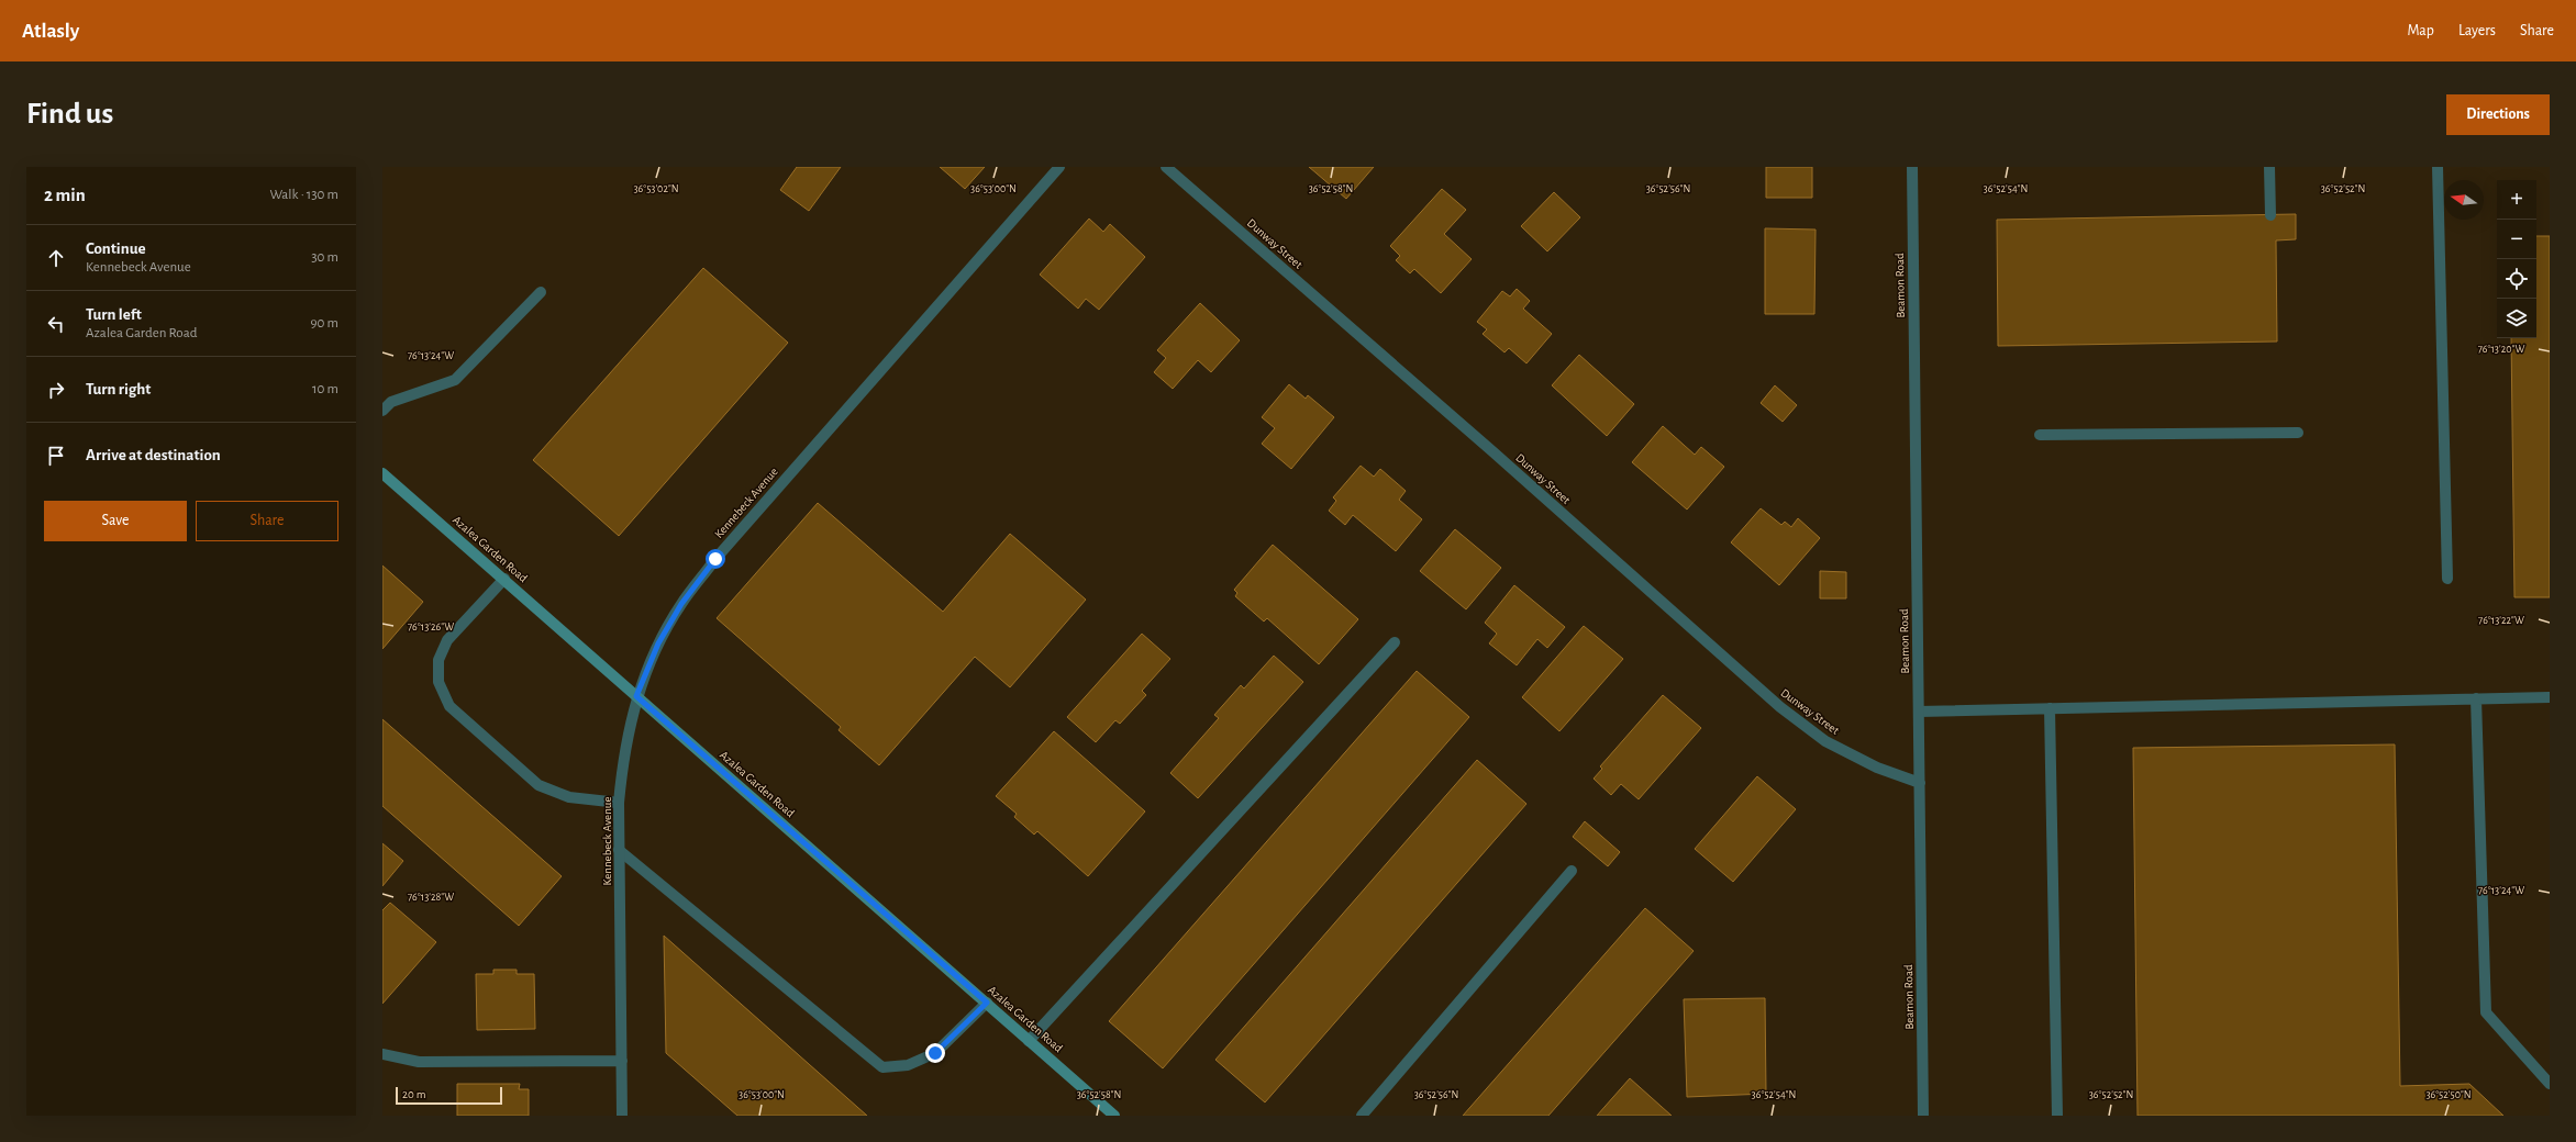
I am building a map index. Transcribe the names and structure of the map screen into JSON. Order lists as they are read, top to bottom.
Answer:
{
  "streets": {
    "main road": ["Azalea Garden Road"],
    "street": ["Dunway Street", "Beamon Road", "Kennebeck Avenue"]
  },
  "crossings": [
    ["Dunway Street", "Beamon Road"],
    ["Kennebeck Avenue", "Azalea Garden Road"]
  ],
  "scale_bar": "20 m",
  "north": "left",
  "page": {
    "header": "Atlasly",
    "nav": ["Map", "Layers", "Share"],
    "buttons": [
      "Directions",
      ["Save", "Share"]
    ],
    "title": "Find us",
    "heading": ["2 min", "Walk · 130 m"],
    "map_buttons": ["+", "−"],
    "list": [
      ["Continue", "Kennebeck Avenue", "30 m"],
      ["Turn left", "Azalea Garden Road", "90 m"],
      ["Turn right", "10 m"],
      "Arrive at destination"
    ],
    "scale": "20 m"
  },
  "coordinates": [
    "36°53'02\"N",
    "36°53'00\"N",
    "36°52'58\"N",
    "36°52'56\"N",
    "36°52'54\"N",
    "36°52'52\"N",
    "76°13'20\"W",
    "76°13'24\"W",
    "76°13'22\"W",
    "76°13'26\"W",
    "76°13'28\"W",
    "36°52'50\"N"
  ]
}
